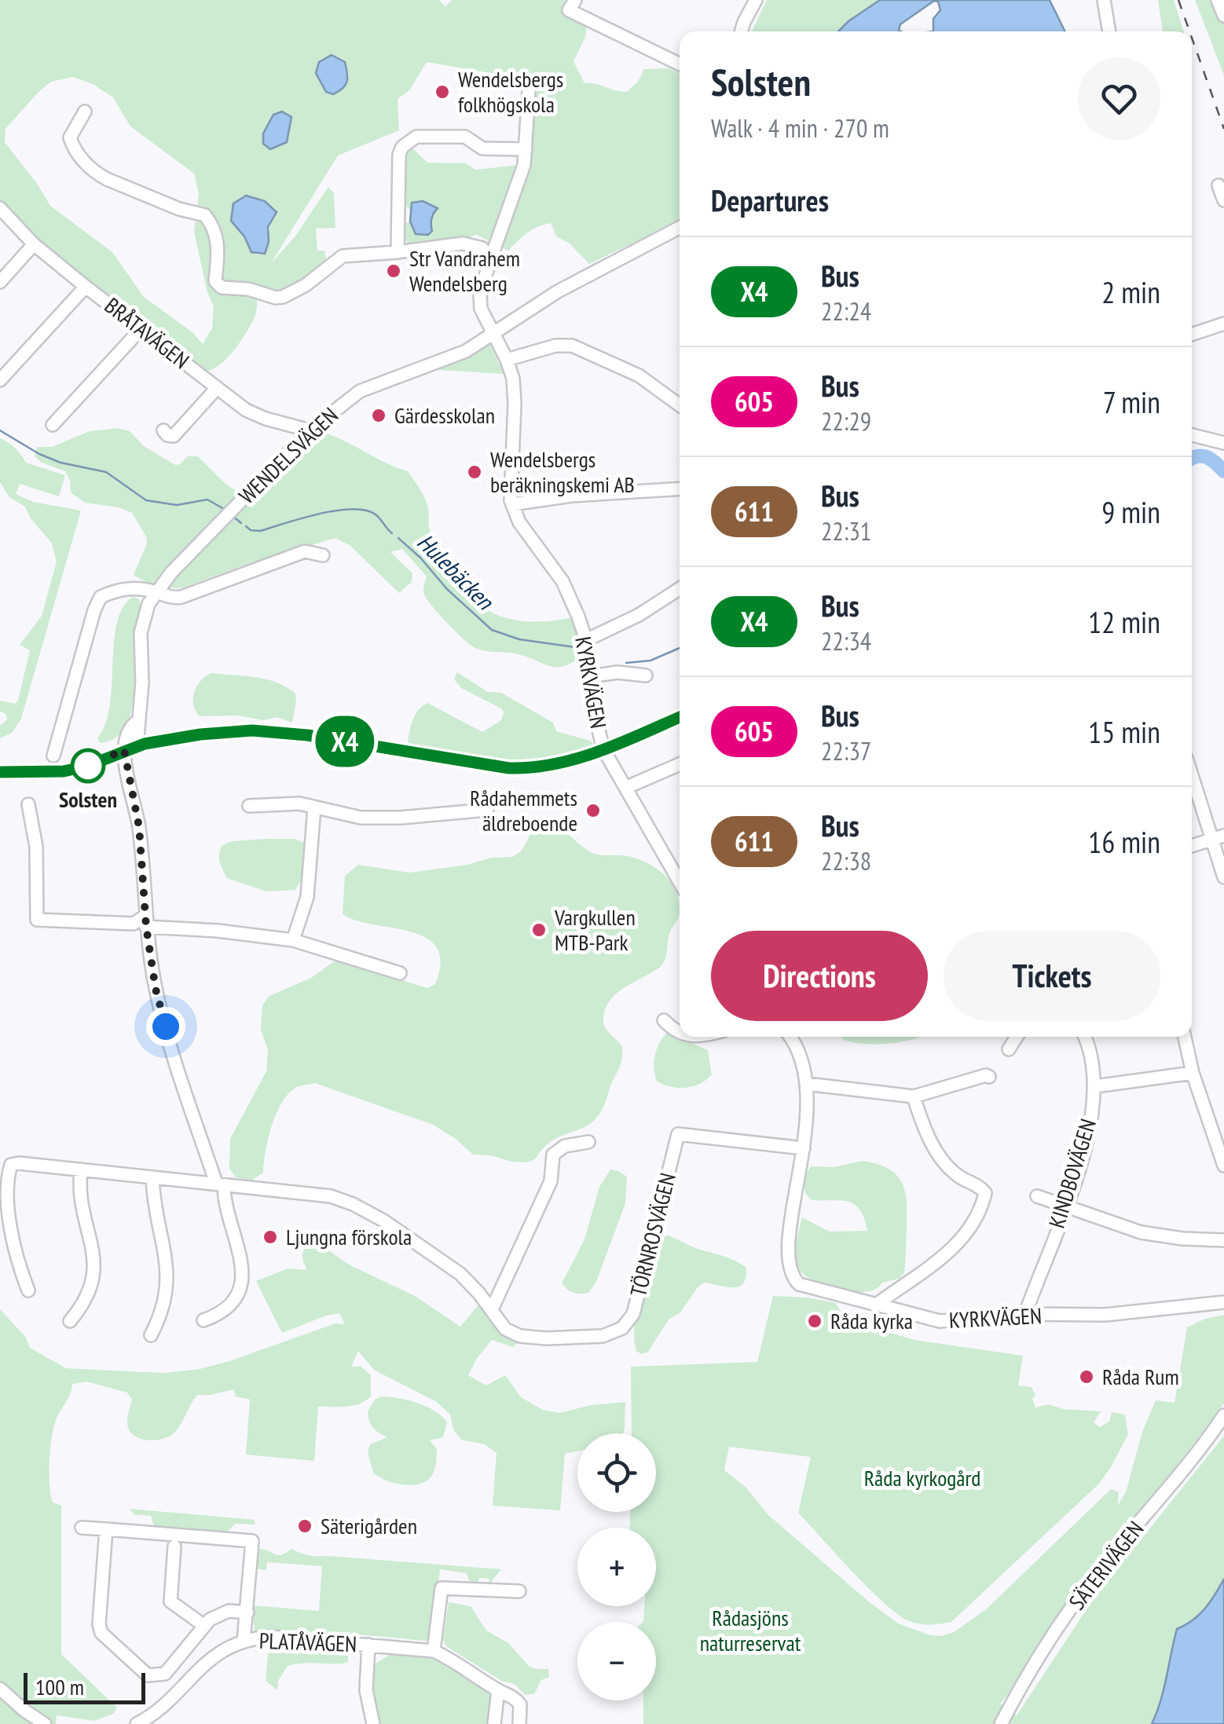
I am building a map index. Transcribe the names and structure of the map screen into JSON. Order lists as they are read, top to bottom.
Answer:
{
  "streets": {
    "street": [
      "BRÅTAVÄGEN",
      "WENDELSVÄGEN",
      "KYRKVÄGEN",
      "KINDBOVÄGEN",
      "TÖRNROSVÄGEN",
      "SÄTERIVÄGEN",
      "PLATÅVÄGEN"
    ]
  },
  "crossings": [
    ["BRÅTAVÄGEN", "WENDELSVÄGEN"],
    ["WENDELSVÄGEN", "KYRKVÄGEN"],
    ["KYRKVÄGEN", "KINDBOVÄGEN"],
    ["KYRKVÄGEN", "TÖRNROSVÄGEN"]
  ],
  "water": ["Hulebäcken"],
  "parks": ["Råda kyrkogård", "Rådasjöns naturreservat"],
  "places": [
    "Wendelsbergs folkhögskola",
    "Str Vandrahem Wendelsberg",
    "Gärdesskolan",
    "Wendelsbergs beräkningskemi AB",
    "Solsten",
    "Rådahemmets äldreboende",
    "Vargkullen MTB-Park",
    "Ljungna förskola",
    "Råda kyrka",
    "Råda Rum",
    "Säterigården"
  ],
  "lines": ["bus line X4"],
  "scale_bar": "100 m",
  "page": {
    "on_map": "X4",
    "heading": [
      ["Solsten", "Walk · 4 min · 270 m"],
      "Departures"
    ],
    "list": [
      {
        "mark": "X4",
        "name": "Bus",
        "note": "22:24",
        "value": "2 min"
      },
      {
        "mark": "605",
        "name": "Bus",
        "note": "22:29",
        "value": "7 min"
      },
      {
        "mark": "611",
        "name": "Bus",
        "note": "22:31",
        "value": "9 min"
      },
      {
        "mark": "X4",
        "name": "Bus",
        "note": "22:34",
        "value": "12 min"
      },
      {
        "mark": "605",
        "name": "Bus",
        "note": "22:37",
        "value": "15 min"
      },
      {
        "mark": "611",
        "name": "Bus",
        "note": "22:38",
        "value": "16 min"
      }
    ],
    "buttons": ["Directions", "Tickets"],
    "map_buttons": ["+", "−"],
    "scale": "100 m"
  }
}
